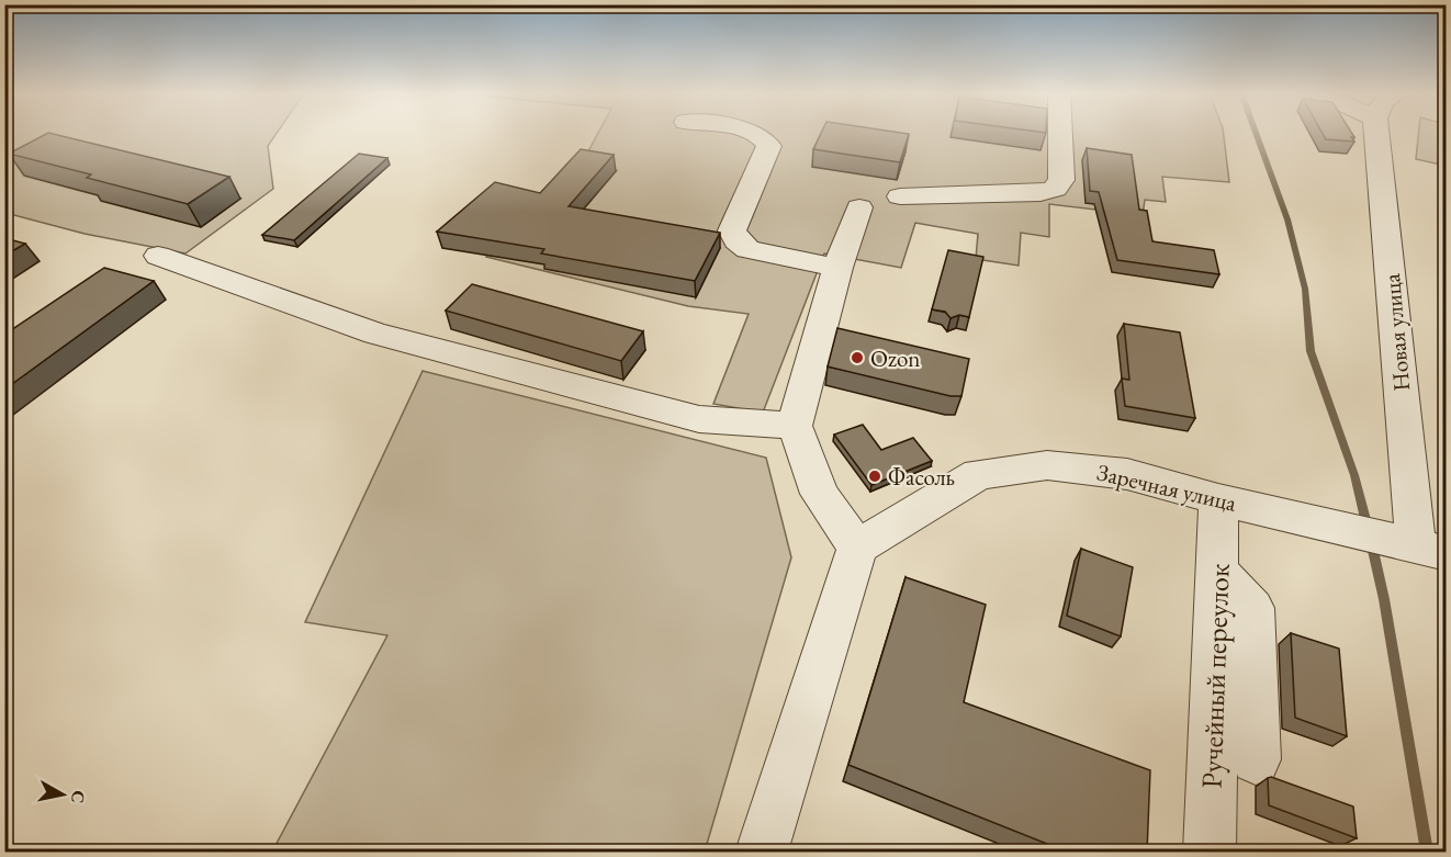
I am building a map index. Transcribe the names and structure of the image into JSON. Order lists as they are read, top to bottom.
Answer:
{
  "streets": {
    "street": ["Новая улица", "Заречная улица", "Ручейный переулок"]
  },
  "crossings": [
    ["Новая улица", "Заречная улица"],
    ["Заречная улица", "Ручейный переулок"]
  ],
  "places": ["Ozon", "Фасоль"],
  "north": "right"
}
